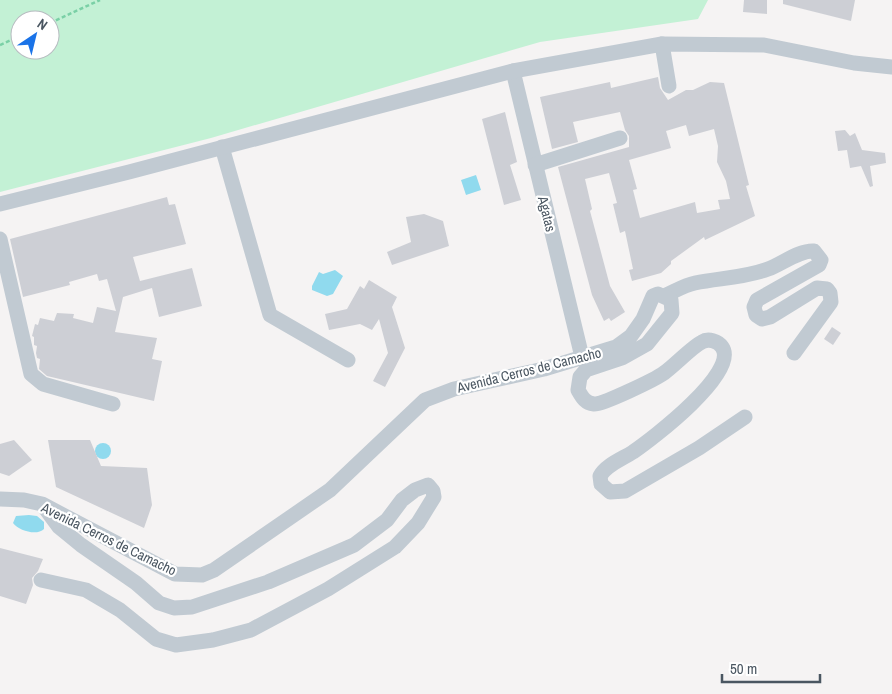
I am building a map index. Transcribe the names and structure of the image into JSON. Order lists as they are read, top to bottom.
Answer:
{
  "streets": {
    "street": ["Agatas", "Avenida Cerros de Camacho"]
  },
  "crossings": [
    ["Agatas", "Avenida Cerros de Camacho"]
  ],
  "scale_bar": "50 m",
  "north": "top right"
}
